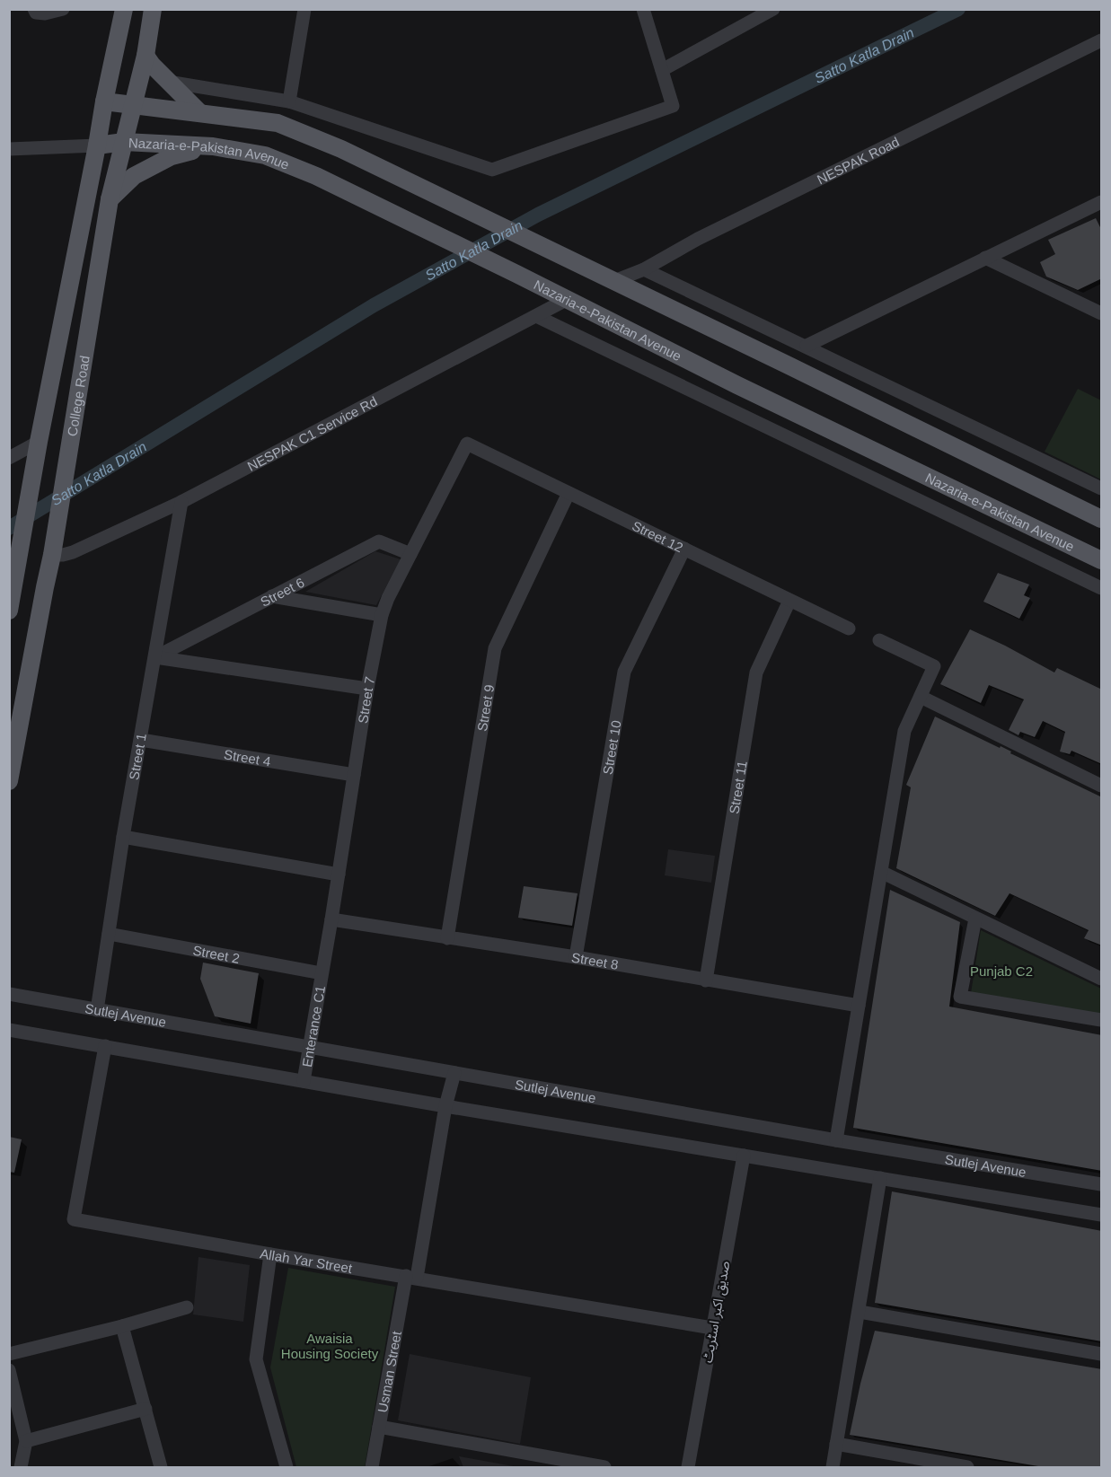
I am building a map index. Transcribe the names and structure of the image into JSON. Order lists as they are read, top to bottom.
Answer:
{
  "streets": {
    "main road": ["Nazaria-e-Pakistan Avenue", "College Road"],
    "street": [
      "NESPAK Road",
      "NESPAK C1 Service Rd",
      "Street 12",
      "Street 6",
      "Street 7",
      "Street 9",
      "Street 10",
      "Street 1",
      "Street 4",
      "Street 11",
      "Street 2",
      "Street 8",
      "Sutlej Avenue",
      "Enterance C1",
      "Allah Yar Street",
      "صدیق اکبر اسٹریٹ",
      "Usman Street"
    ]
  },
  "crossings": [
    ["Nazaria-e-Pakistan Avenue", "College Road"],
    ["Nazaria-e-Pakistan Avenue", "NESPAK C1 Service Rd"],
    ["College Road", "NESPAK C1 Service Rd"],
    ["NESPAK C1 Service Rd", "Street 1"],
    ["Street 12", "Street 7"],
    ["Street 12", "Street 9"],
    ["Street 12", "Street 10"],
    ["Street 12", "Street 11"],
    ["Street 6", "Street 7"],
    ["Street 6", "Street 1"],
    ["Street 7", "Street 4"],
    ["Street 7", "Street 2"],
    ["Street 7", "Street 8"],
    ["Street 7", "Enterance C1"],
    ["Street 9", "Street 8"],
    ["Street 10", "Street 8"],
    ["Street 1", "Street 4"],
    ["Street 1", "Street 2"],
    ["Street 1", "Sutlej Avenue"],
    ["Street 11", "Street 8"],
    ["Street 2", "Enterance C1"],
    ["Sutlej Avenue", "Enterance C1"],
    ["Sutlej Avenue", "Usman Street"],
    ["Allah Yar Street", "صدیق اکبر اسٹریٹ"],
    ["Allah Yar Street", "Usman Street"]
  ],
  "water": ["Satto Katla Drain"],
  "parks": ["Punjab C2", "Awaisia Housing Society"]
}
